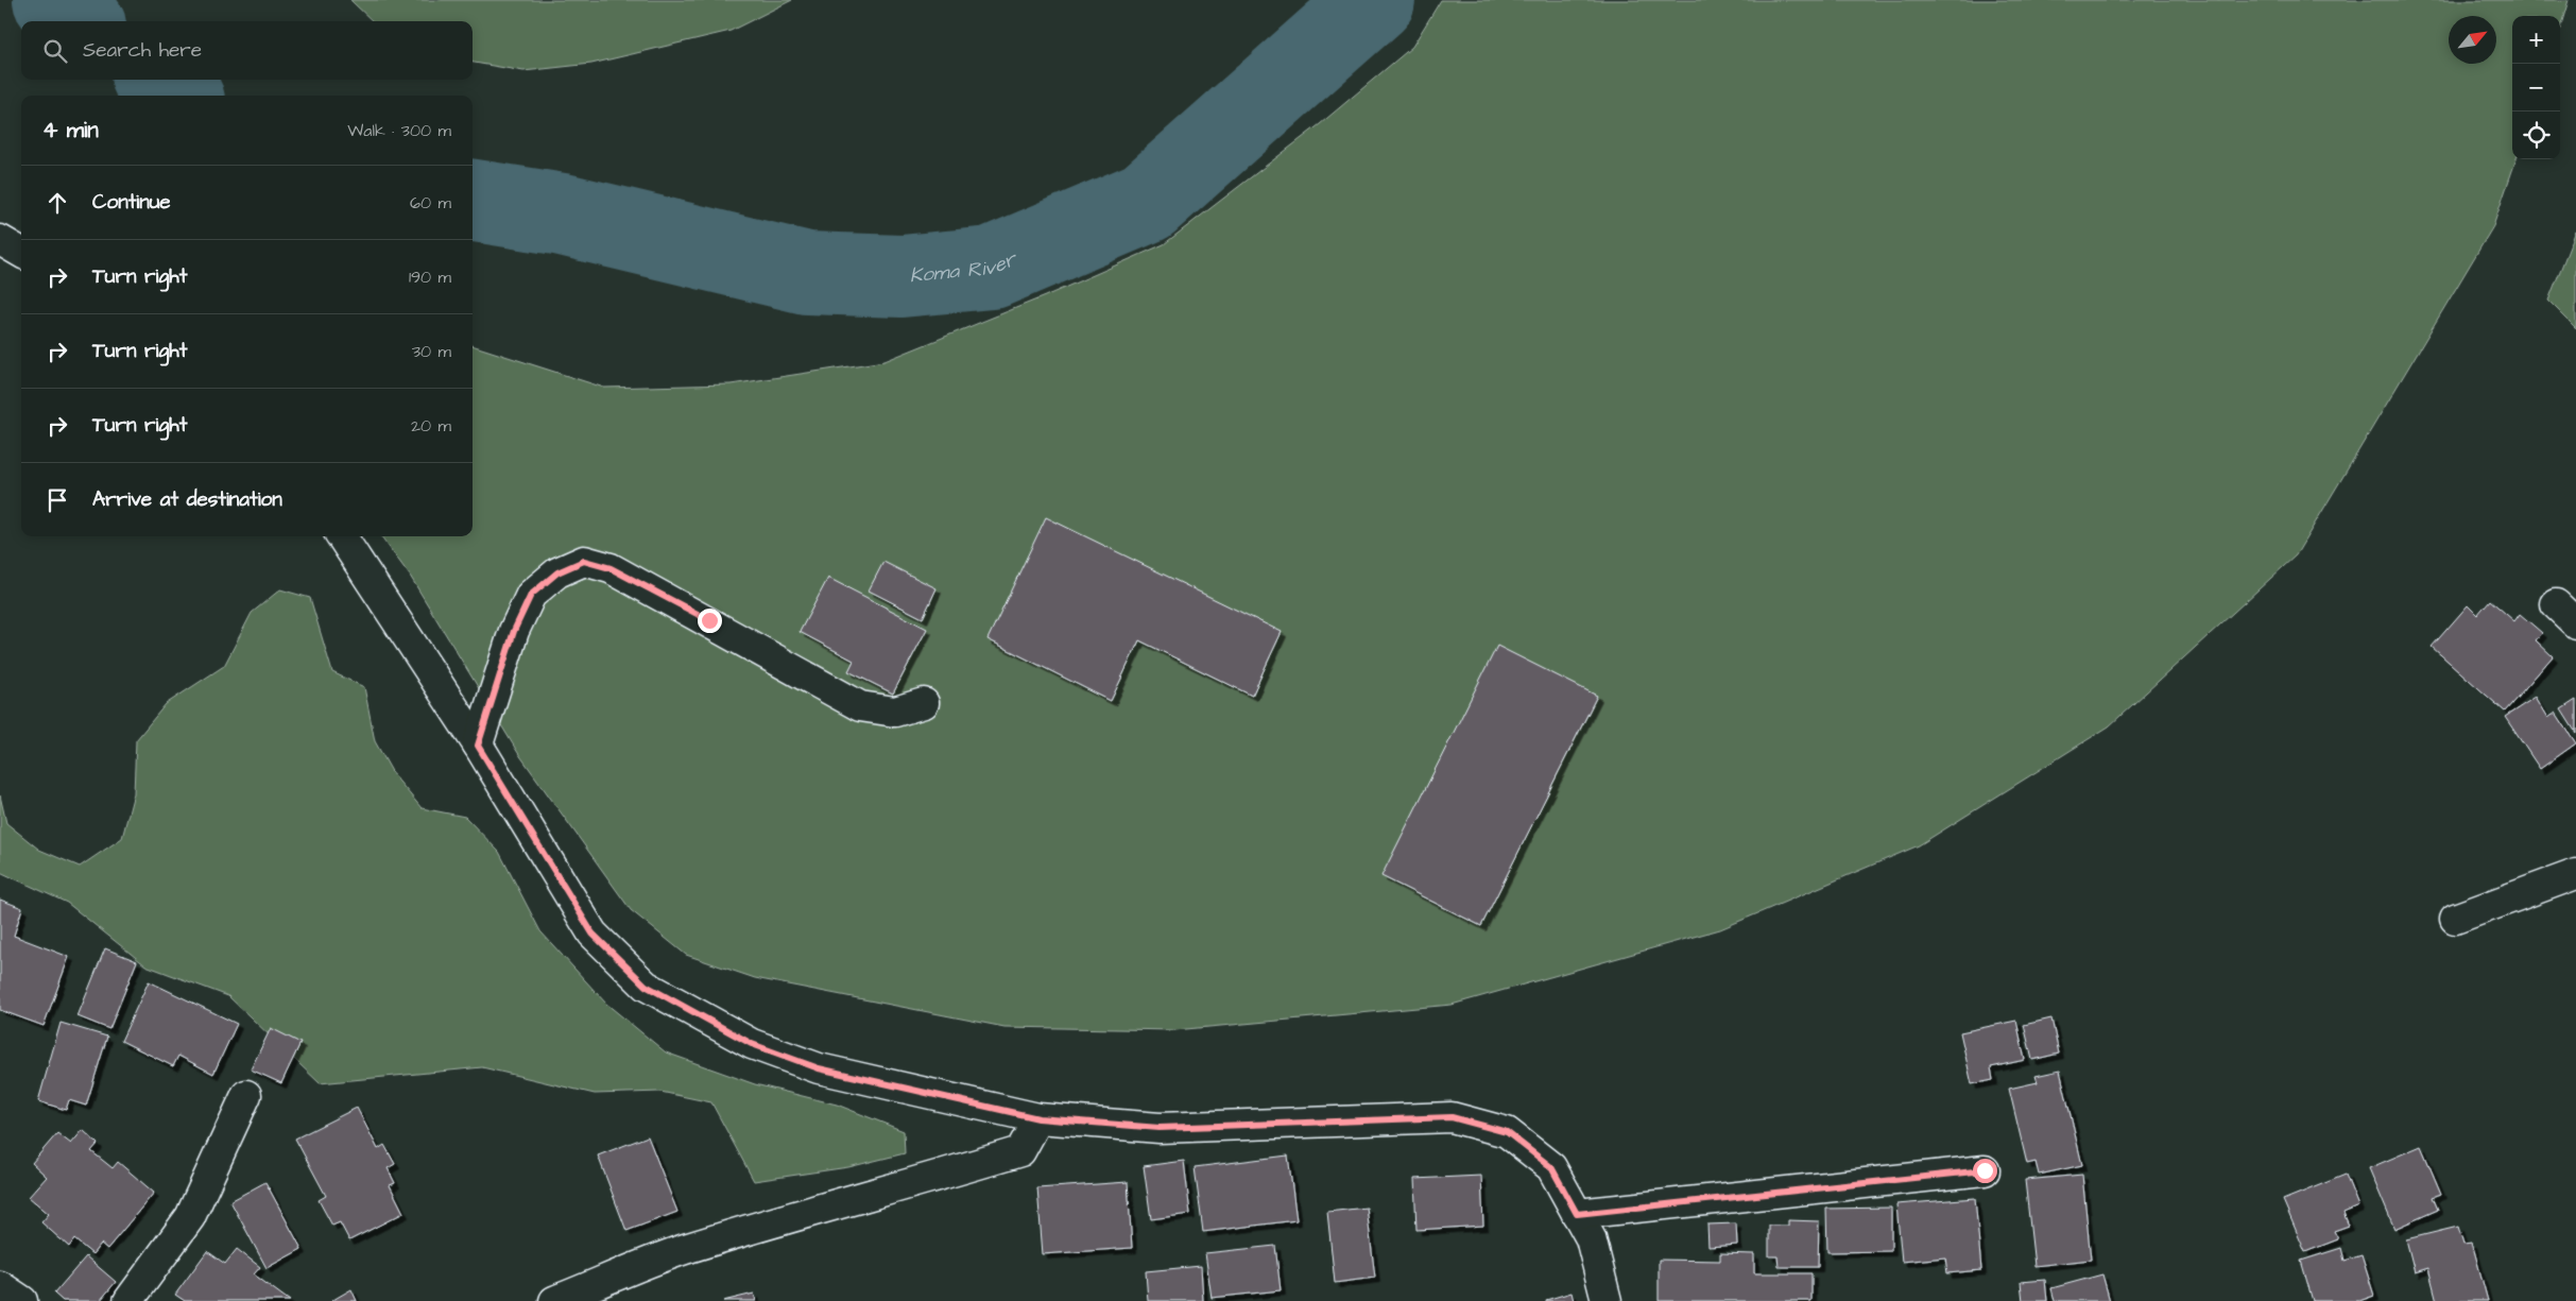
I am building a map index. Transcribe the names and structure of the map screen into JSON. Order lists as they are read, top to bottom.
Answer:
{
  "water": ["Koma River"],
  "north": "top right",
  "page": {
    "map_buttons": ["+", "−"],
    "search": "Search here",
    "heading": ["4 min", "Walk · 300 m"],
    "list": [
      ["Continue", "60 m"],
      ["Turn right", "190 m"],
      ["Turn right", "30 m"],
      ["Turn right", "20 m"],
      "Arrive at destination"
    ]
  }
}
